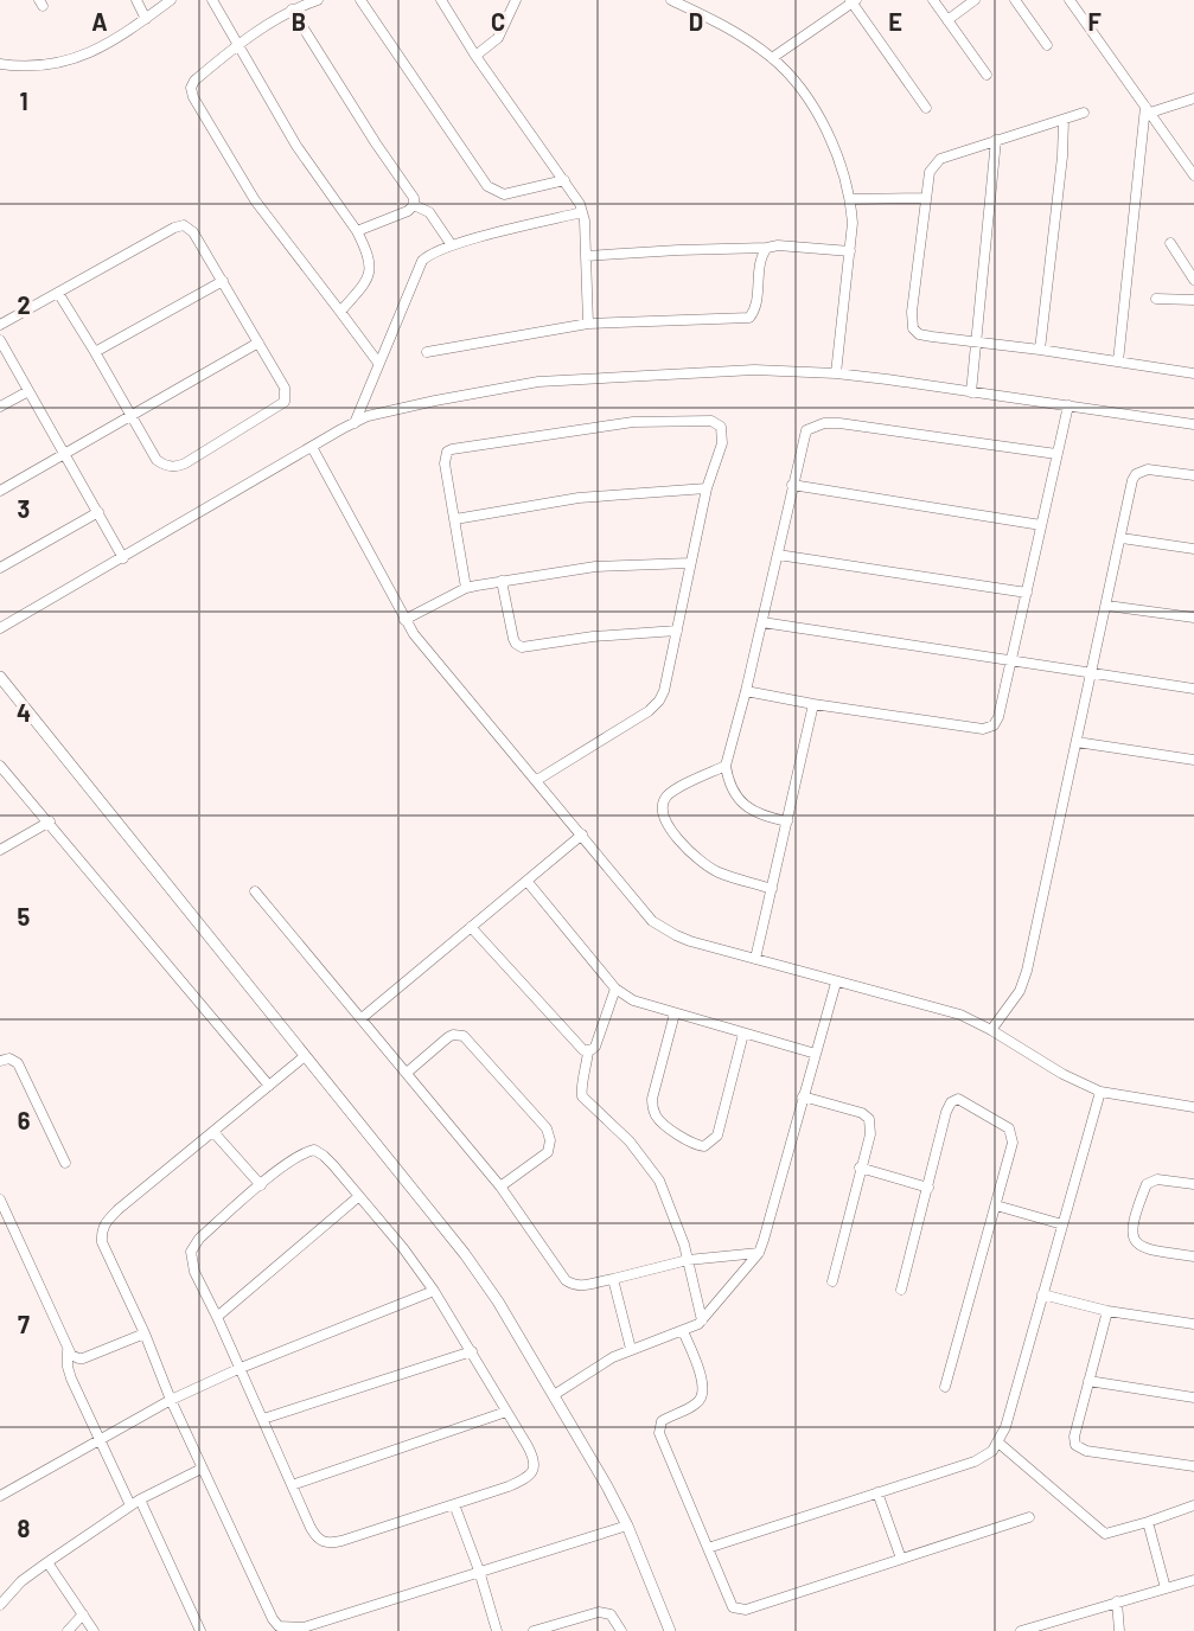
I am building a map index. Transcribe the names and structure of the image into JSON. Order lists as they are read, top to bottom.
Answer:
{
  "grid": {
    "columns": [
      "A",
      "B",
      "C",
      "D",
      "E",
      "F"
    ],
    "rows": [
      "1",
      "2",
      "3",
      "4",
      "5",
      "6",
      "7",
      "8"
    ]
  }
}
